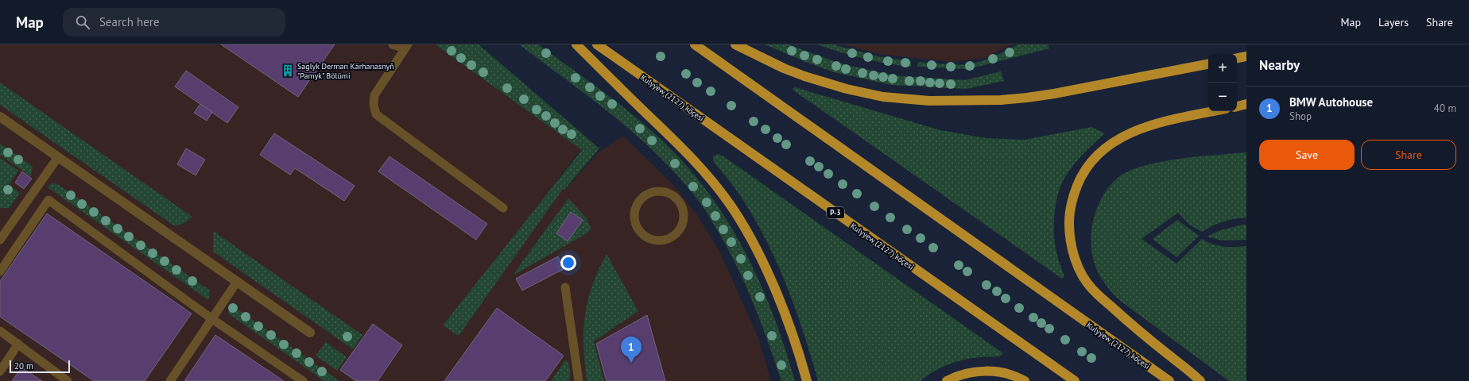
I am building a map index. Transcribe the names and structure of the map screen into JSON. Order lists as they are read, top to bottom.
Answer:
{
  "streets": {
    "highway": ["Kulyýew (2127) köçesi", "P-3"]
  },
  "places": {
    "building": ["Saglyk Derman Kärhanasnyň \"Pamyk\" Bölümi"]
  },
  "scale_bar": "20 m",
  "page": {
    "header": "Map",
    "search": "Search here",
    "nav": ["Map", "Layers", "Share"],
    "heading": "Nearby",
    "map_buttons": ["+", "−"],
    "list": [
      {
        "mark": "1",
        "name": "BMW Autohouse",
        "note": "Shop",
        "value": "40 m"
      }
    ],
    "buttons": ["Save", "Share"],
    "pins": "1",
    "scale": "20 m"
  }
}
